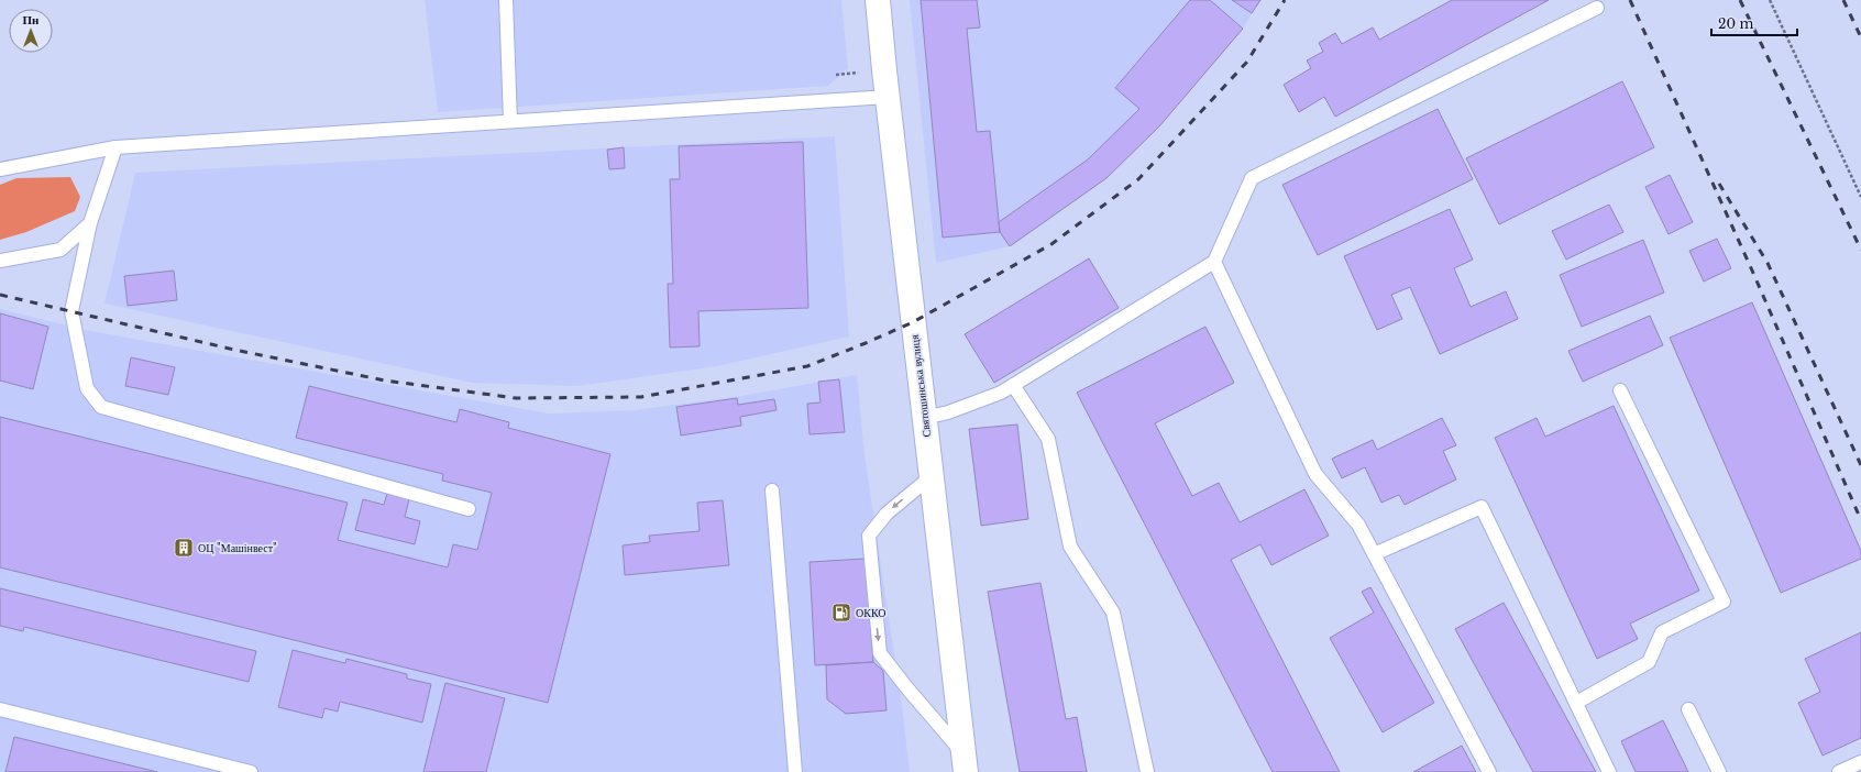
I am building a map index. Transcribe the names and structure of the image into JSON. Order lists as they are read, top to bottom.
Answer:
{
  "streets": {
    "main road": ["Святошинська вулиця"]
  },
  "places": {
    "building": ["ОЦ \"Машінвест\""],
    "fuel station": ["ОККО"]
  },
  "scale_bar": "20 m",
  "north": "top"
}
